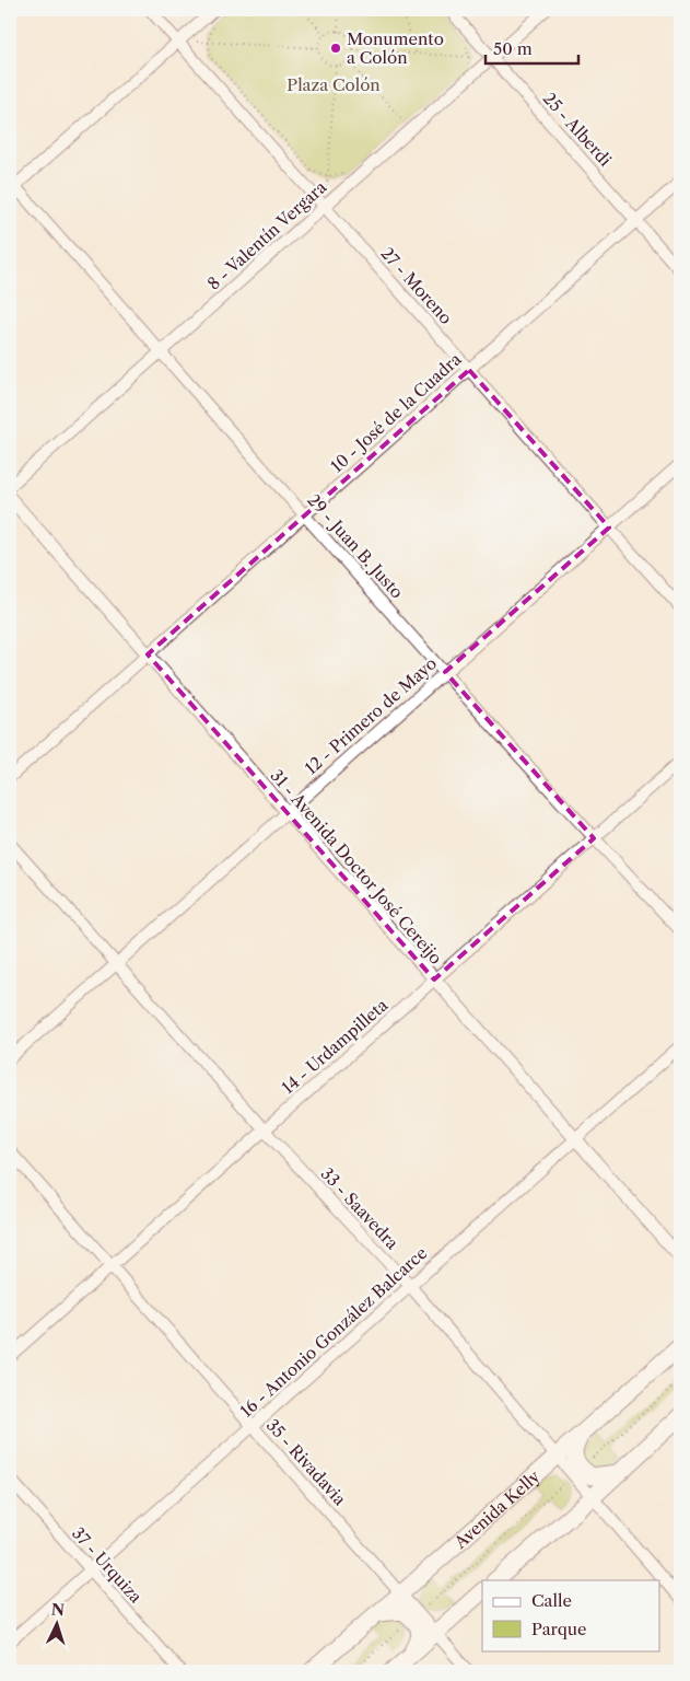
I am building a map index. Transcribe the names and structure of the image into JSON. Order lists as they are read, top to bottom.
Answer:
{
  "streets": {
    "main road": ["Avenida Kelly"],
    "street": [
      "25 - Alberdi",
      "8 - Valentín Vergara",
      "27 - Moreno",
      "10 - José de la Cuadra",
      "29 - Juan B. Justo",
      "12 - Primero de Mayo",
      "31 - Avenida Doctor José Cereijo",
      "14 - Urdampilleta",
      "33 - Saavedra",
      "16 - Antonio González Balcarce",
      "35 - Rivadavia",
      "37 - Urquiza"
    ]
  },
  "crossings": [
    ["25 - Alberdi", "8 - Valentín Vergara"],
    ["25 - Alberdi", "10 - José de la Cuadra"],
    ["8 - Valentín Vergara", "27 - Moreno"],
    ["8 - Valentín Vergara", "29 - Juan B. Justo"],
    ["27 - Moreno", "10 - José de la Cuadra"],
    ["27 - Moreno", "12 - Primero de Mayo"],
    ["10 - José de la Cuadra", "29 - Juan B. Justo"],
    ["10 - José de la Cuadra", "31 - Avenida Doctor José Cereijo"],
    ["29 - Juan B. Justo", "12 - Primero de Mayo"],
    ["29 - Juan B. Justo", "14 - Urdampilleta"],
    ["12 - Primero de Mayo", "31 - Avenida Doctor José Cereijo"],
    ["12 - Primero de Mayo", "33 - Saavedra"],
    ["31 - Avenida Doctor José Cereijo", "14 - Urdampilleta"],
    ["31 - Avenida Doctor José Cereijo", "16 - Antonio González Balcarce"],
    ["14 - Urdampilleta", "33 - Saavedra"],
    ["14 - Urdampilleta", "35 - Rivadavia"],
    ["33 - Saavedra", "16 - Antonio González Balcarce"],
    ["33 - Saavedra", "Avenida Kelly"],
    ["16 - Antonio González Balcarce", "35 - Rivadavia"],
    ["16 - Antonio González Balcarce", "37 - Urquiza"],
    ["35 - Rivadavia", "Avenida Kelly"]
  ],
  "parks": ["Plaza Colón"],
  "places": ["Monumento a Colón"],
  "legend": ["Calle", "Parque"],
  "scale_bar": "50 m",
  "north": "top"
}
